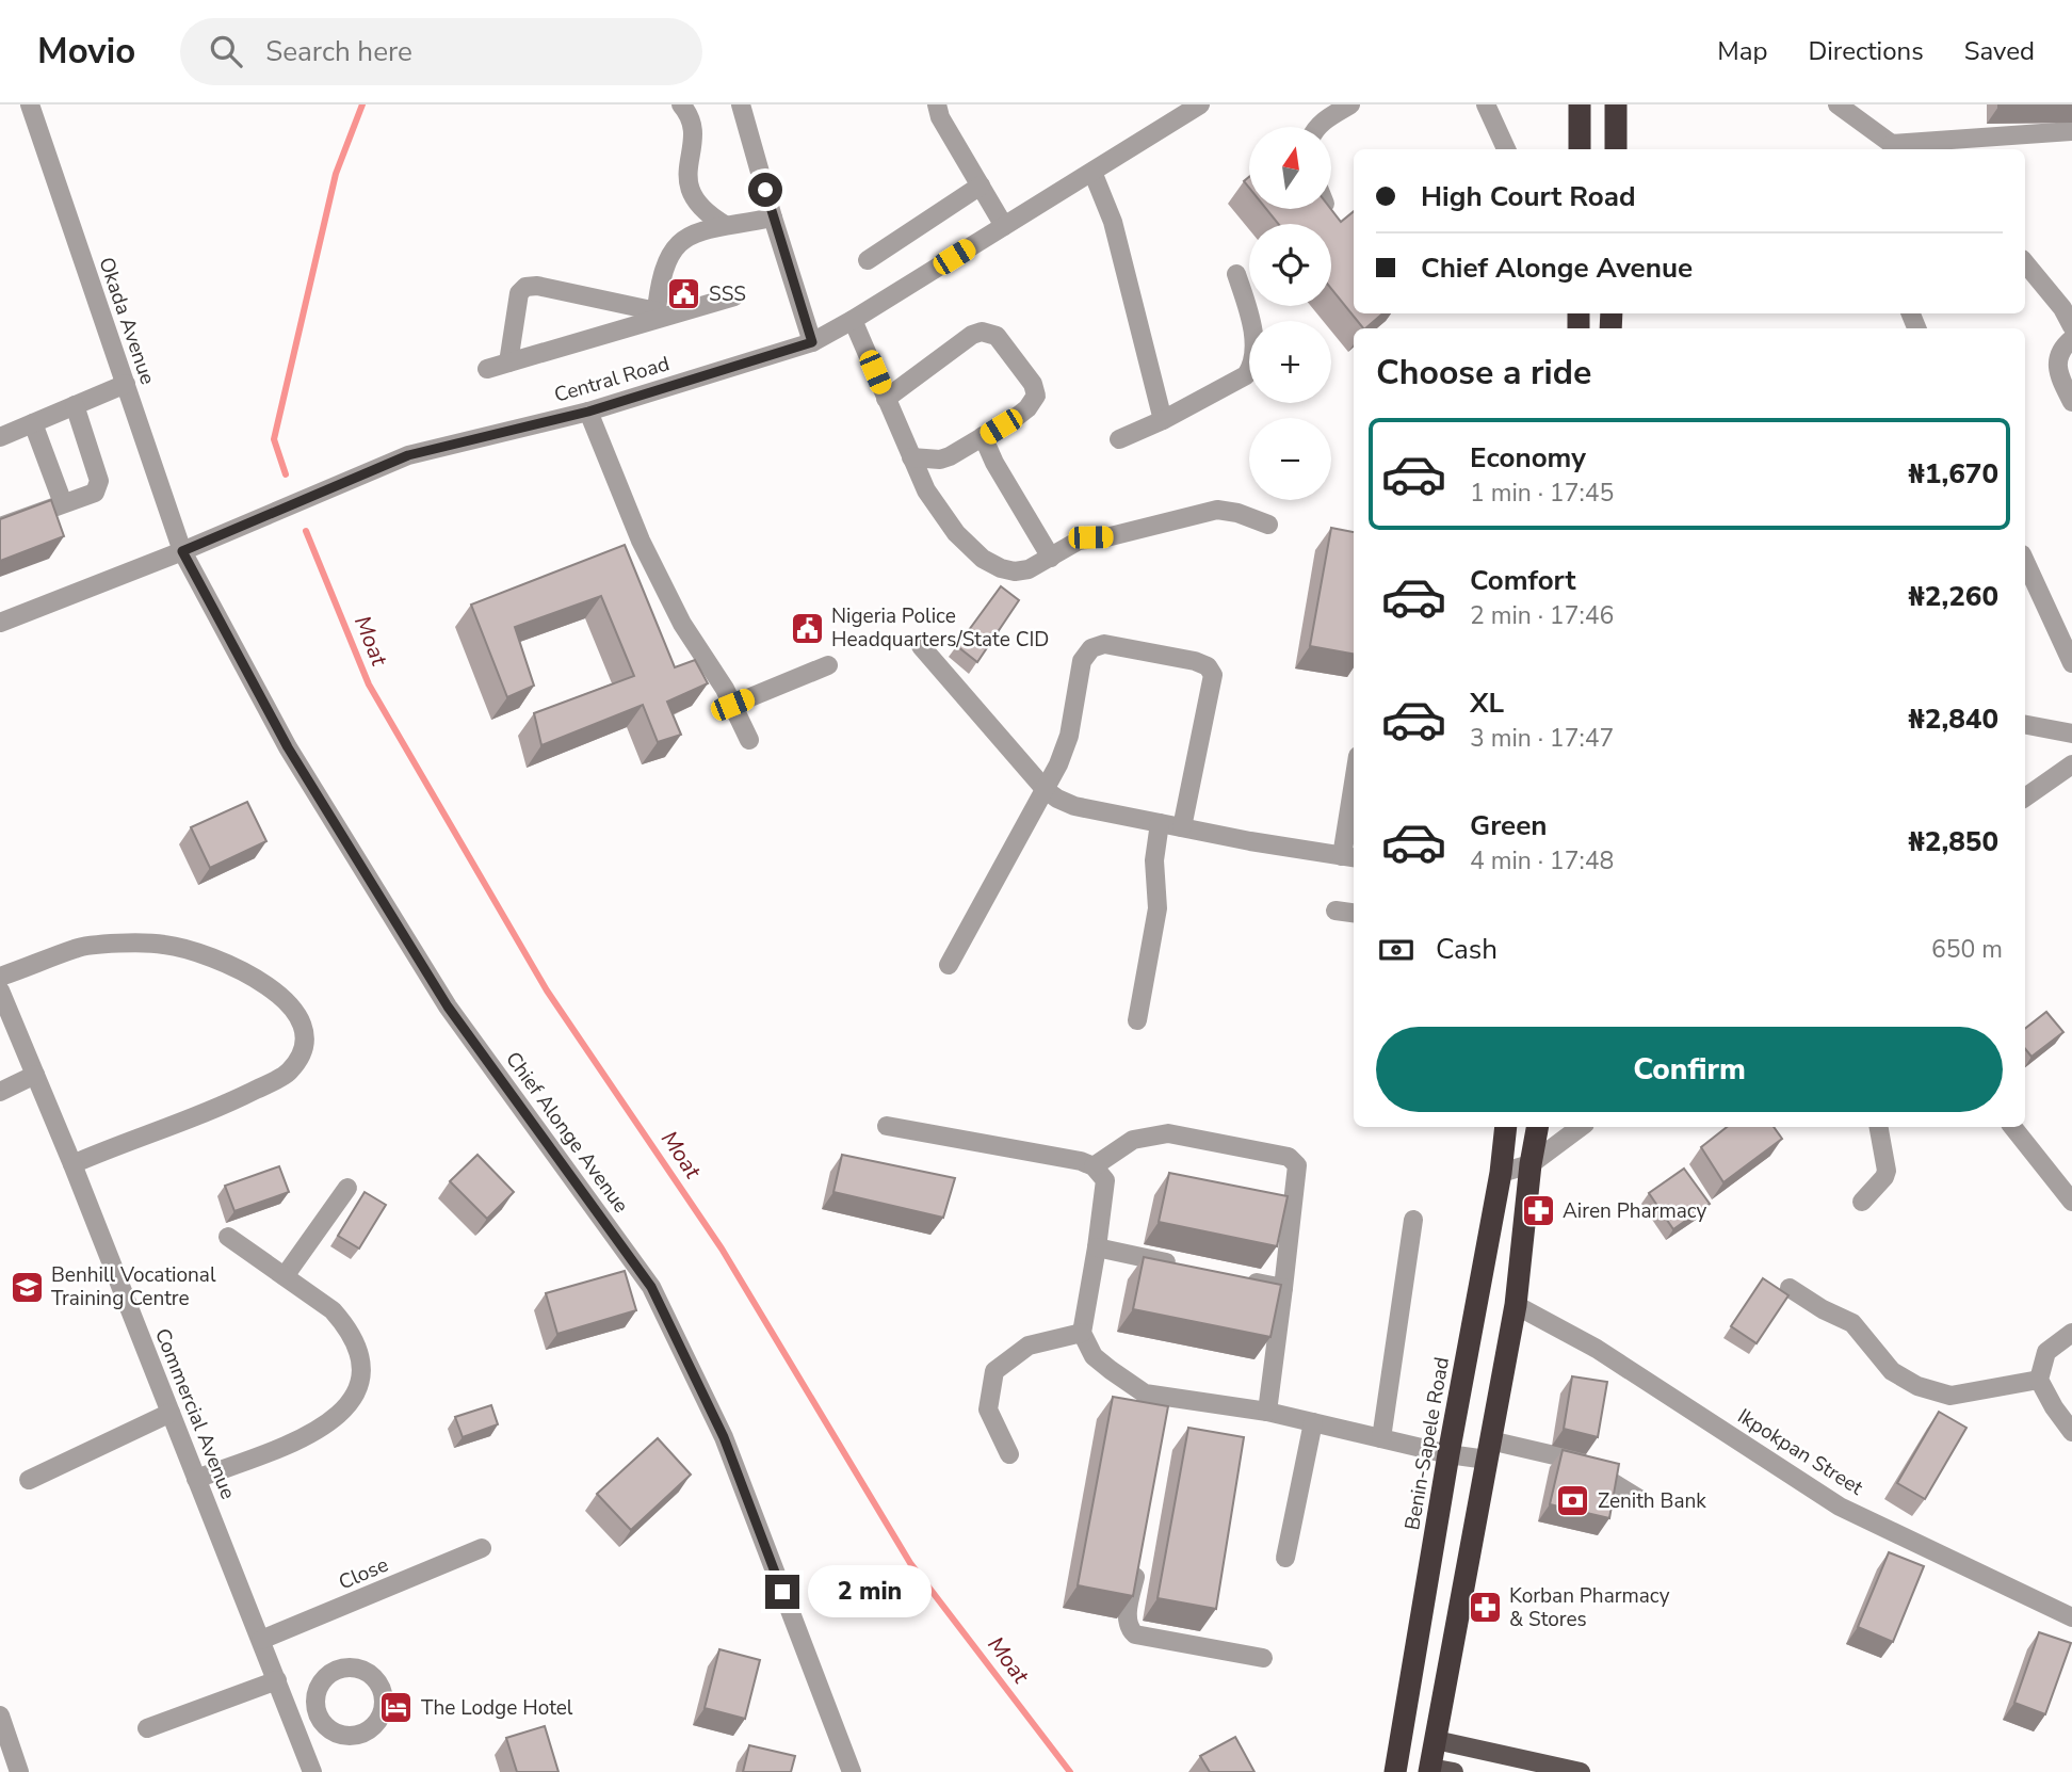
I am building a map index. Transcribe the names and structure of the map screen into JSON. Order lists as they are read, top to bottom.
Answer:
{
  "streets": {
    "highway": ["Benin-Sapele Road"],
    "street": [
      "Okada Avenue",
      "Central Road",
      "Chief Alonge Avenue",
      "Commercial Avenue",
      "Ikpokpan Street",
      "Close"
    ]
  },
  "crossings": [
    ["Okada Avenue", "Central Road"],
    ["Okada Avenue", "Chief Alonge Avenue"],
    ["Central Road", "Chief Alonge Avenue"],
    ["Commercial Avenue", "Close"]
  ],
  "water": ["Moat"],
  "places": {
    "public building": ["SSS", "Nigeria Police Headquarters/State CID"],
    "pharmacy": ["Airen Pharmacy", "Korban Pharmacy & Stores"],
    "school or university": ["Benhill Vocational Training Centre"],
    "bank": ["Zenith Bank"],
    "hotel": ["The Lodge Hotel"]
  },
  "north": "top",
  "page": {
    "header": "Movio",
    "search": "Search here",
    "nav": ["Map", "Directions", "Saved"],
    "map_buttons": ["+", "−"],
    "banner": ["High Court Road", "Chief Alonge Avenue"],
    "heading": "Choose a ride",
    "list": [
      {
        "name": "Economy",
        "note": "1 min · 17:45",
        "value": "₦1,670"
      },
      {
        "name": "Comfort",
        "note": "2 min · 17:46",
        "value": "₦2,260"
      },
      {
        "name": "XL",
        "note": "3 min · 17:47",
        "value": "₦2,840"
      },
      {
        "name": "Green",
        "note": "4 min · 17:48",
        "value": "₦2,850"
      }
    ],
    "pay": ["Cash", "650 m"],
    "buttons": "Confirm",
    "bubble": "2 min"
  }
}
